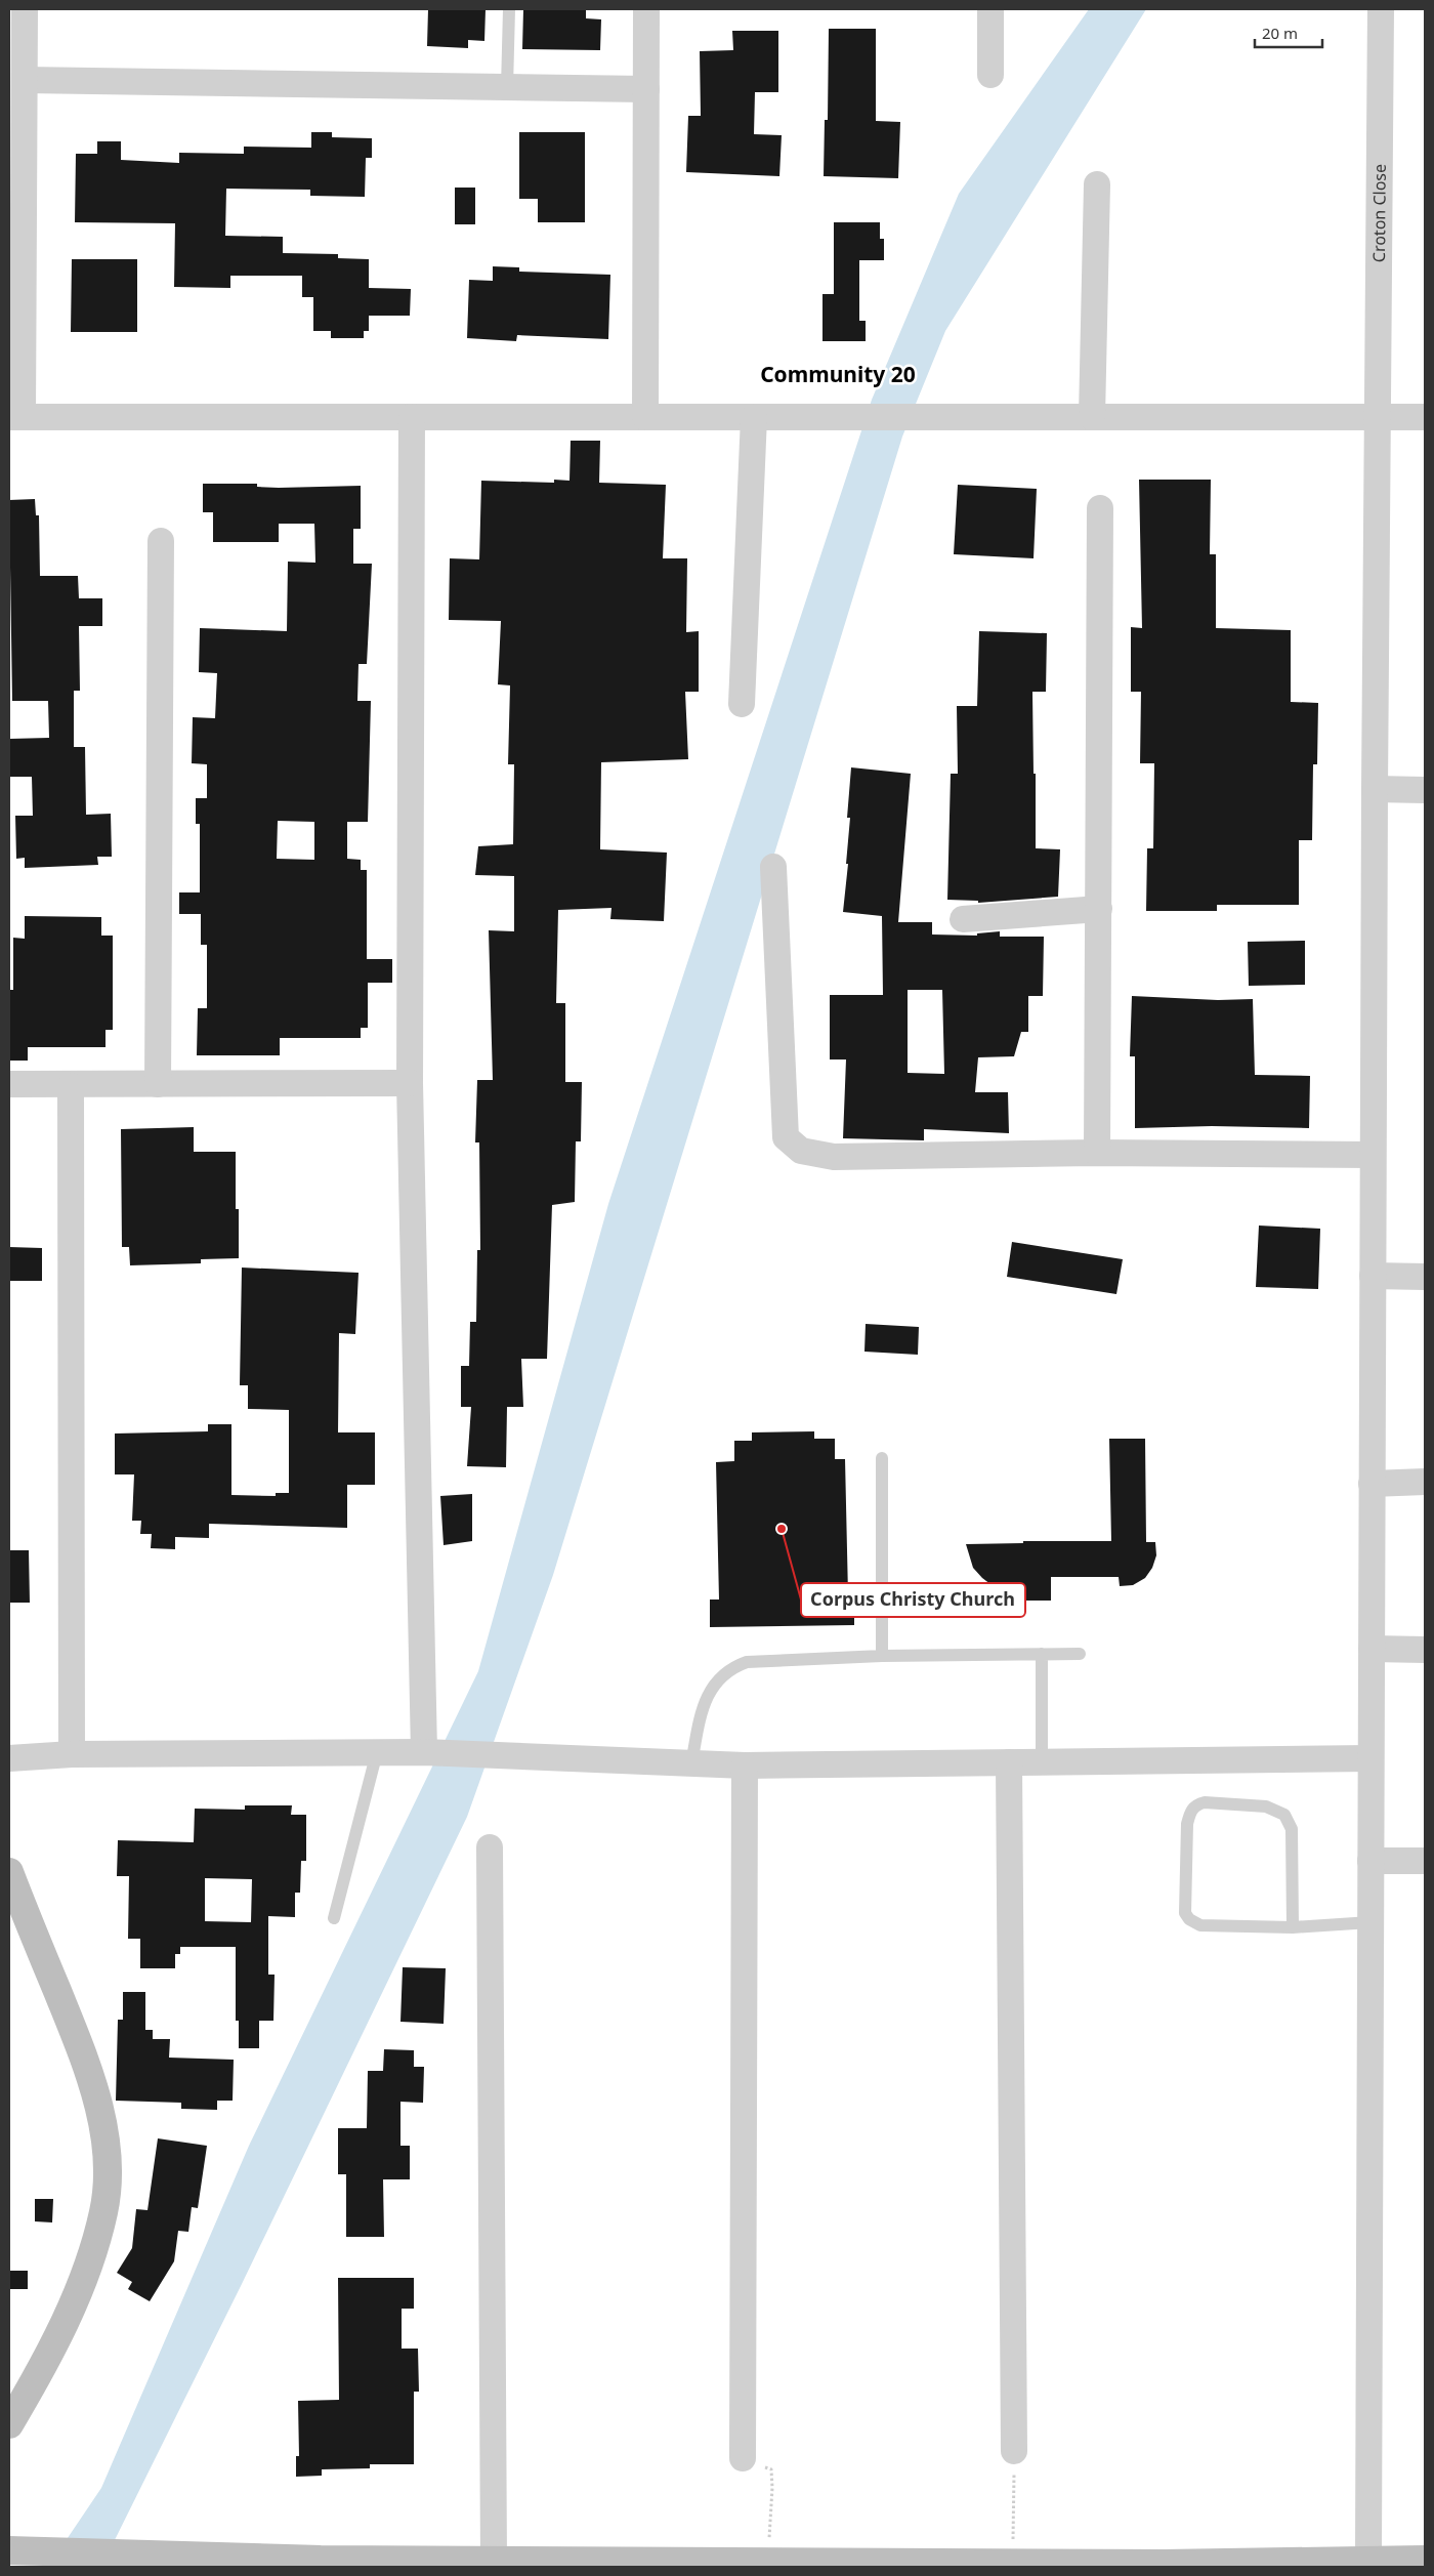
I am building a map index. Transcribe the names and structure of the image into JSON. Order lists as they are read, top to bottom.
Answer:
{
  "streets": {
    "street": ["Croton Close"]
  },
  "districts": ["Community 20"],
  "places": ["Corpus Christy Church"],
  "scale_bar": "20 m"
}
